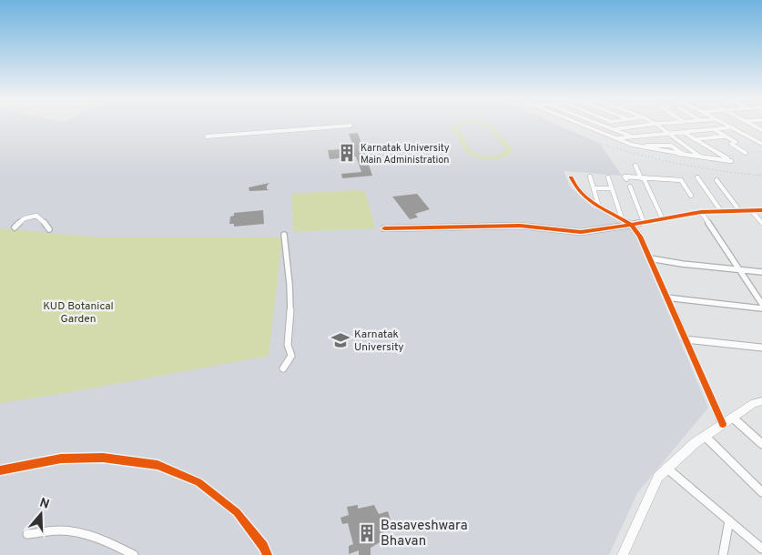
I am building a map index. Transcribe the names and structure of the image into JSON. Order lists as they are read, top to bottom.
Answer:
{
  "parks": ["KUD Botanical Garden"],
  "places": {
    "building": ["Karnatak University Main Administration", "Basaveshwara Bhavan"],
    "school or university": ["Karnatak University"]
  },
  "north": "top"
}
